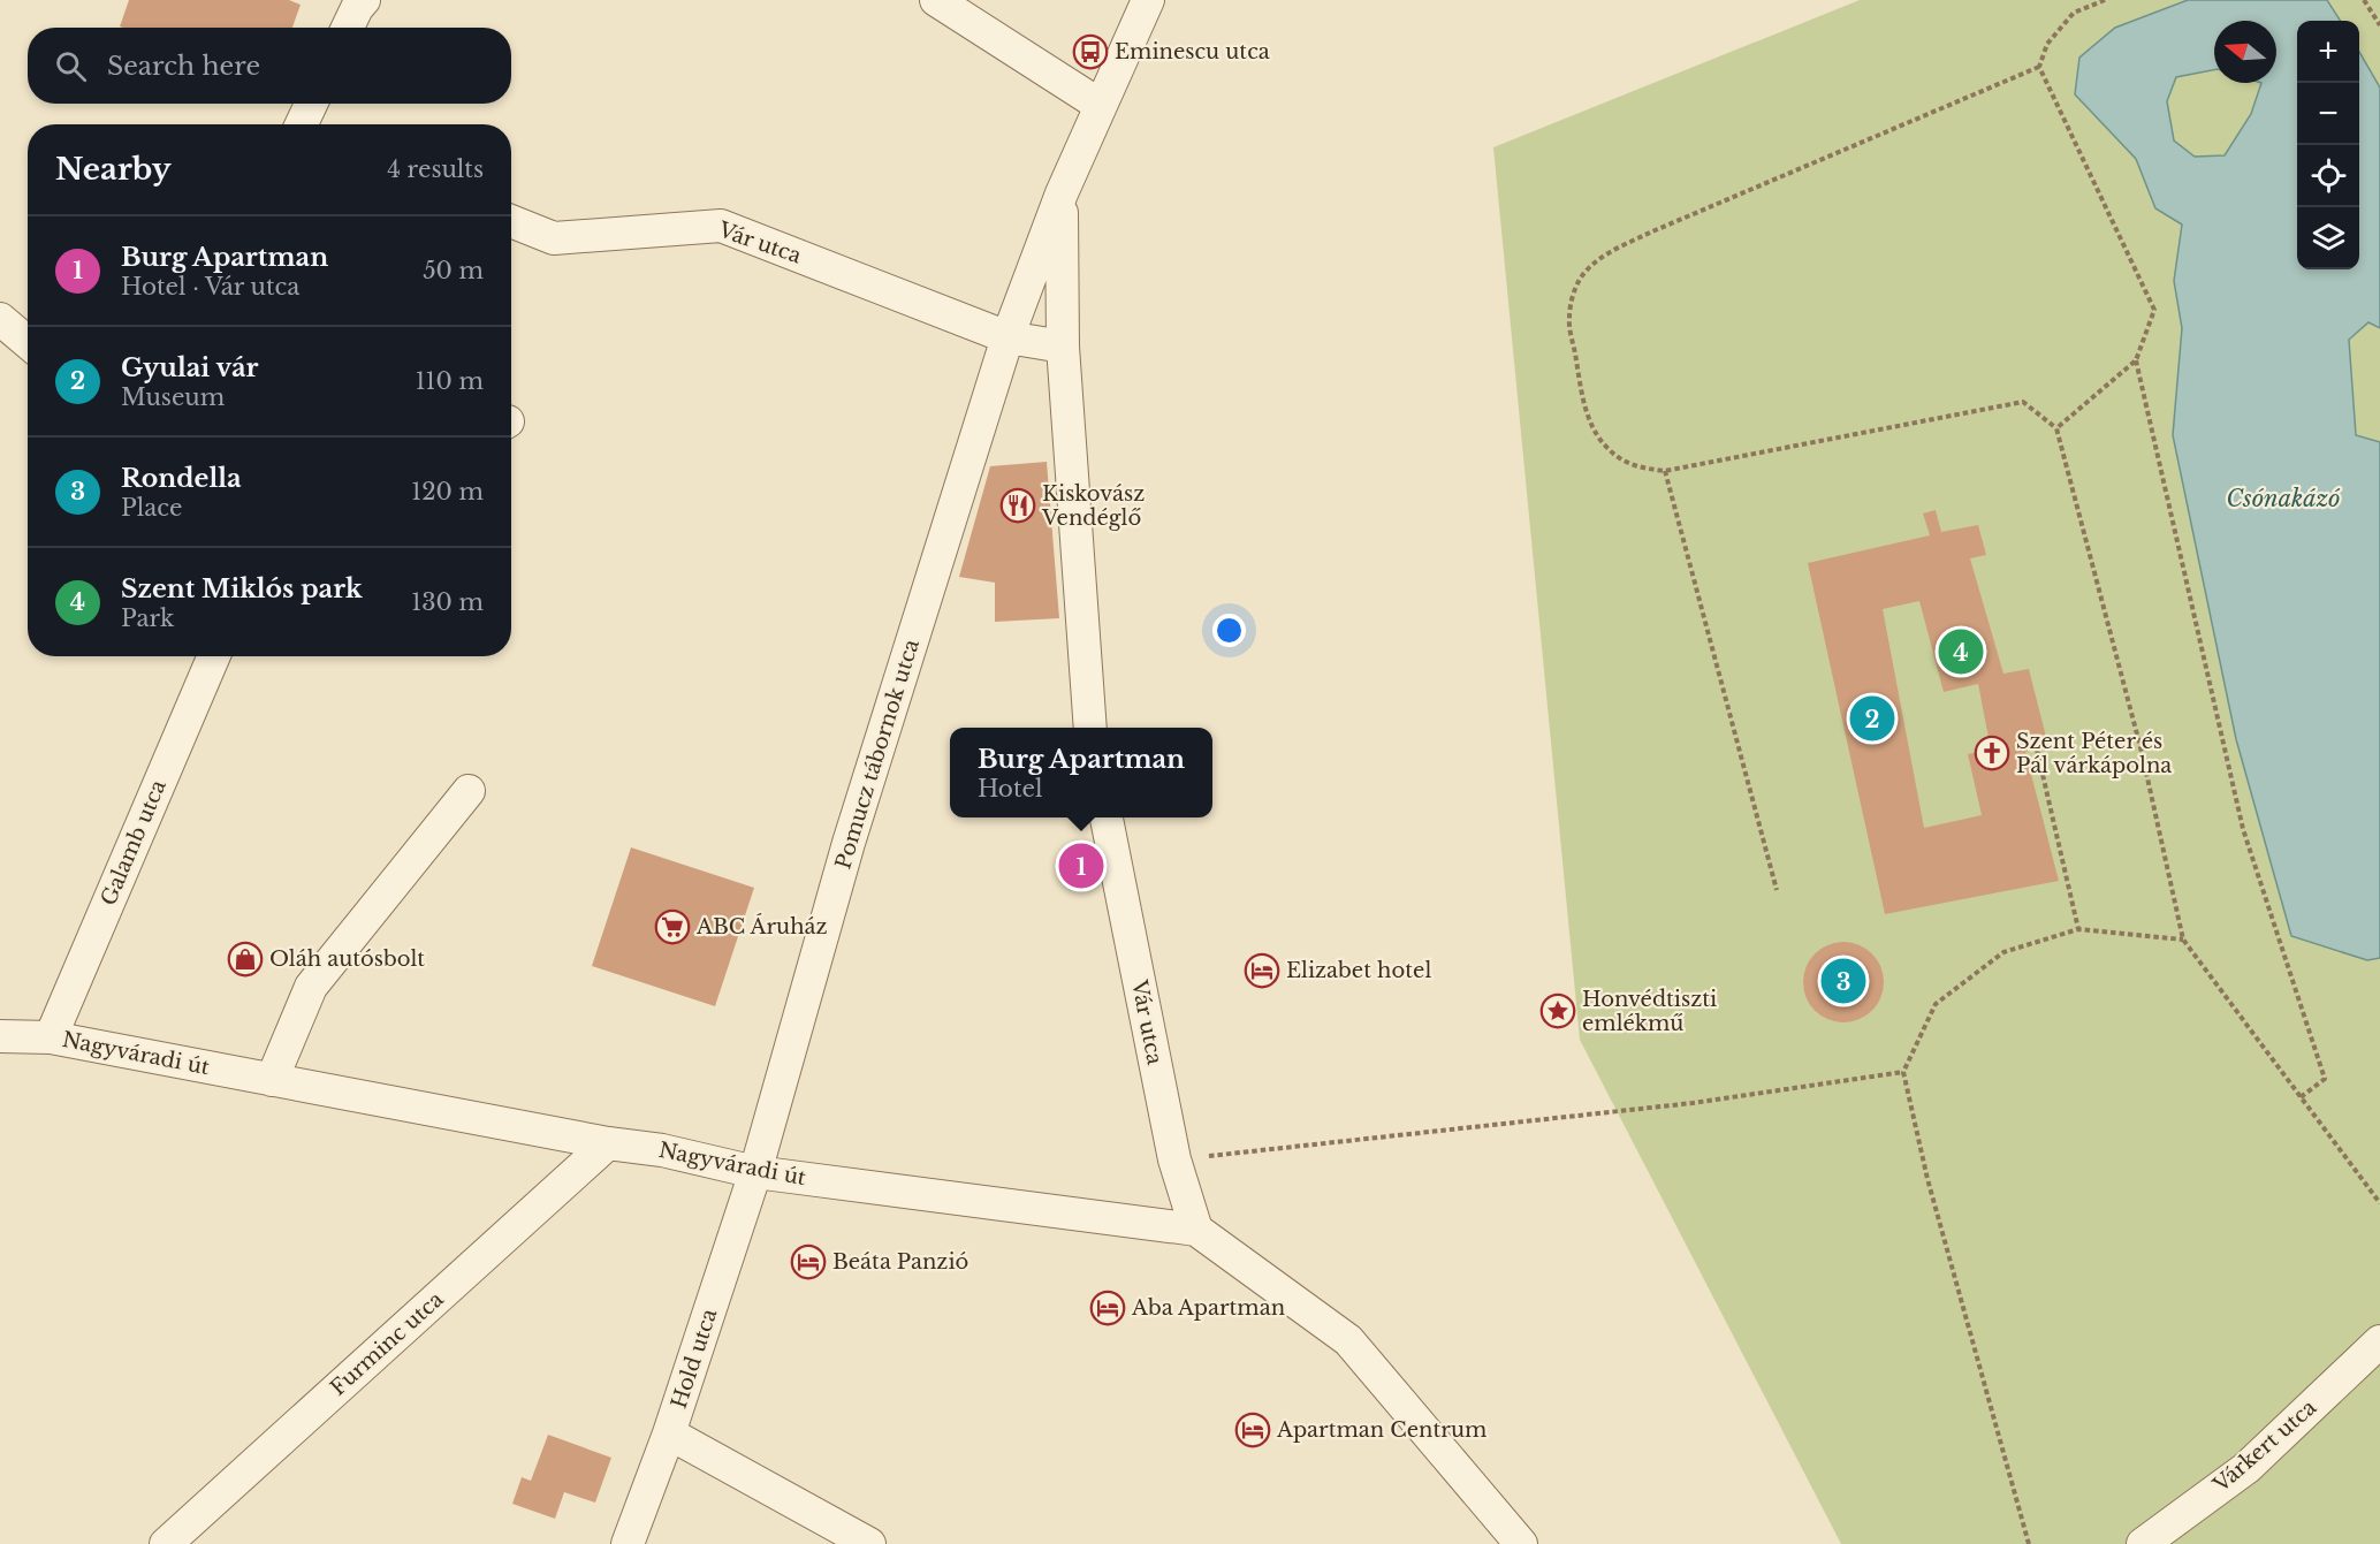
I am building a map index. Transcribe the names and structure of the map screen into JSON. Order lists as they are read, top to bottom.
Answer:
{
  "streets": {
    "street": [
      "Vár utca",
      "Pomucz tábornok utca",
      "Galamb utca",
      "Nagyváradi út",
      "Furminc utca",
      "Hold utca",
      "Várkert utca"
    ]
  },
  "crossings": [
    ["Vár utca", "Pomucz tábornok utca"],
    ["Vár utca", "Nagyváradi út"],
    ["Pomucz tábornok utca", "Nagyváradi út"],
    ["Pomucz tábornok utca", "Hold utca"],
    ["Galamb utca", "Nagyváradi út"],
    ["Nagyváradi út", "Furminc utca"],
    ["Nagyváradi út", "Hold utca"]
  ],
  "water": ["Csónakázó"],
  "places": {
    "bus stop": ["Eminescu utca"],
    "restaurant": ["Kiskovász Vendéglő"],
    "church": ["Szent Péter és Pál várkápolna"],
    "supermarket": ["ABC Áruház"],
    "shop": ["Oláh autósbolt"],
    "hotel": [
      "Elizabet hotel",
      "Beáta Panzió",
      "Aba Apartman",
      "Apartman Centrum"
    ],
    "place": ["Honvédtiszti emlékmű"]
  },
  "north": "left",
  "page": {
    "map_buttons": ["+", "−"],
    "search": "Search here",
    "heading": ["Nearby", "4 results"],
    "list": [
      {
        "mark": "1",
        "name": "Burg Apartman",
        "note": "Hotel · Vár utca",
        "value": "50 m"
      },
      {
        "mark": "2",
        "name": "Gyulai vár",
        "note": "Museum",
        "value": "110 m"
      },
      {
        "mark": "3",
        "name": "Rondella",
        "note": "Place",
        "value": "120 m"
      },
      {
        "mark": "4",
        "name": "Szent Miklós park",
        "note": "Park",
        "value": "130 m"
      }
    ],
    "pins": [
      "4",
      "2",
      "1",
      "3"
    ],
    "popup": ["Burg Apartman", "Hotel"]
  }
}
